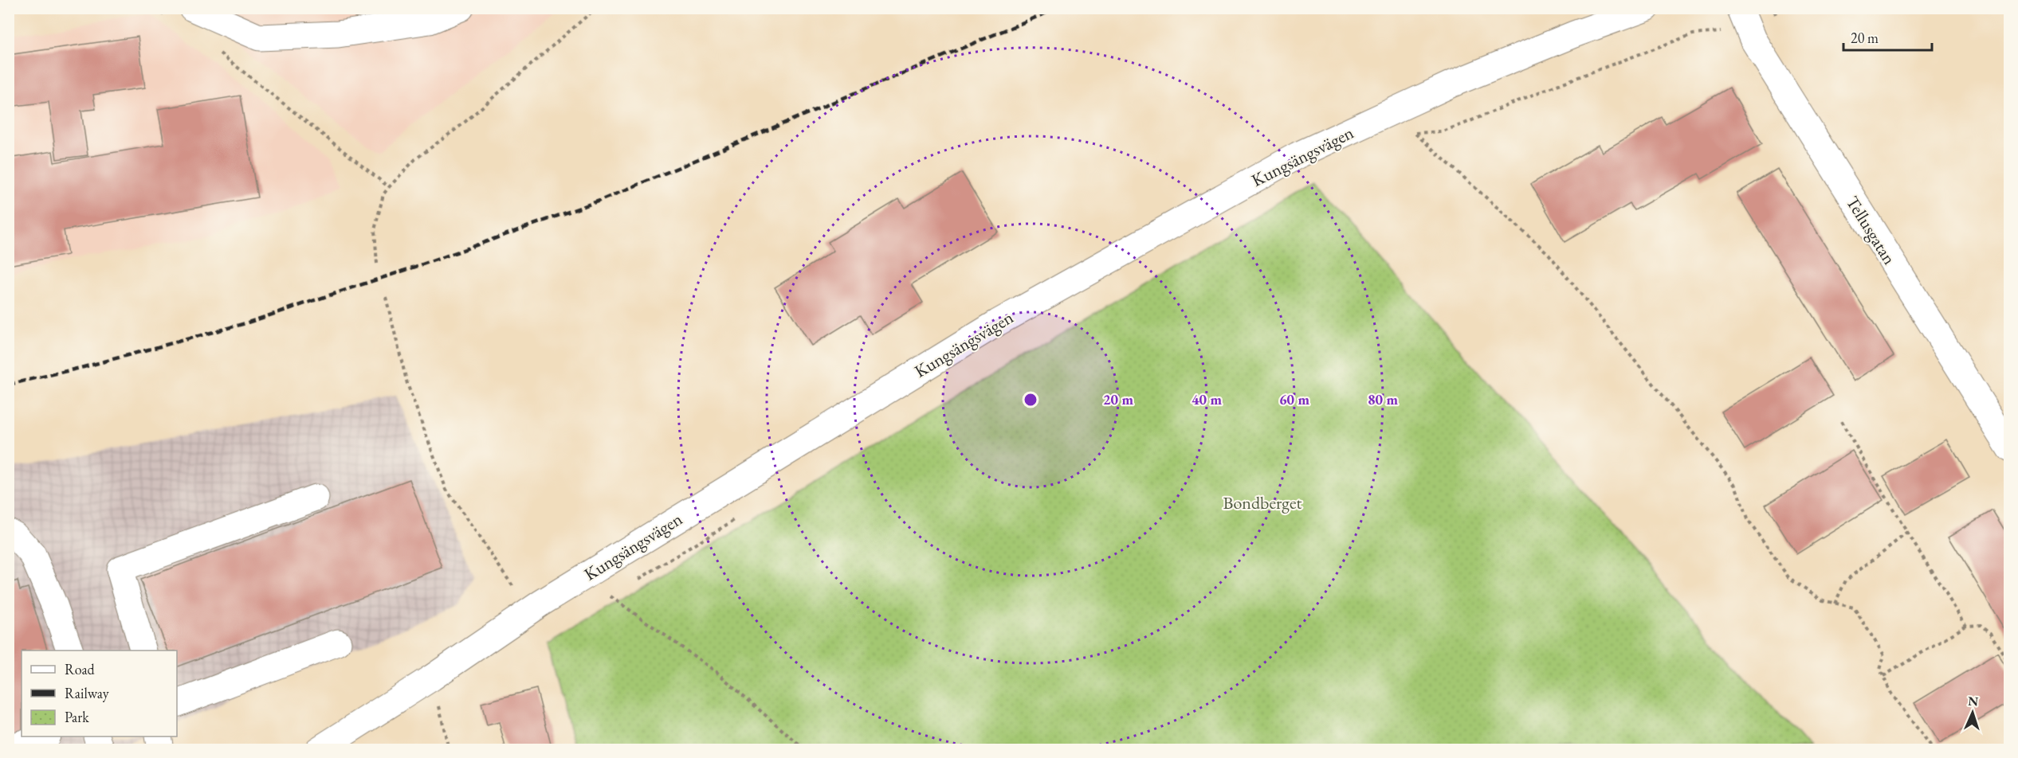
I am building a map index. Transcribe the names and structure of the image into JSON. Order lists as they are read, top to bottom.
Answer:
{
  "streets": {
    "street": ["Kungsängsvägen", "Tellusgatan"]
  },
  "parks": ["Bondberget"],
  "legend": ["Road", "Railway", "Park"],
  "scale_bar": "20 m",
  "north": "top",
  "rings": [
    "20 m",
    "40 m",
    "60 m",
    "80 m"
  ]
}
